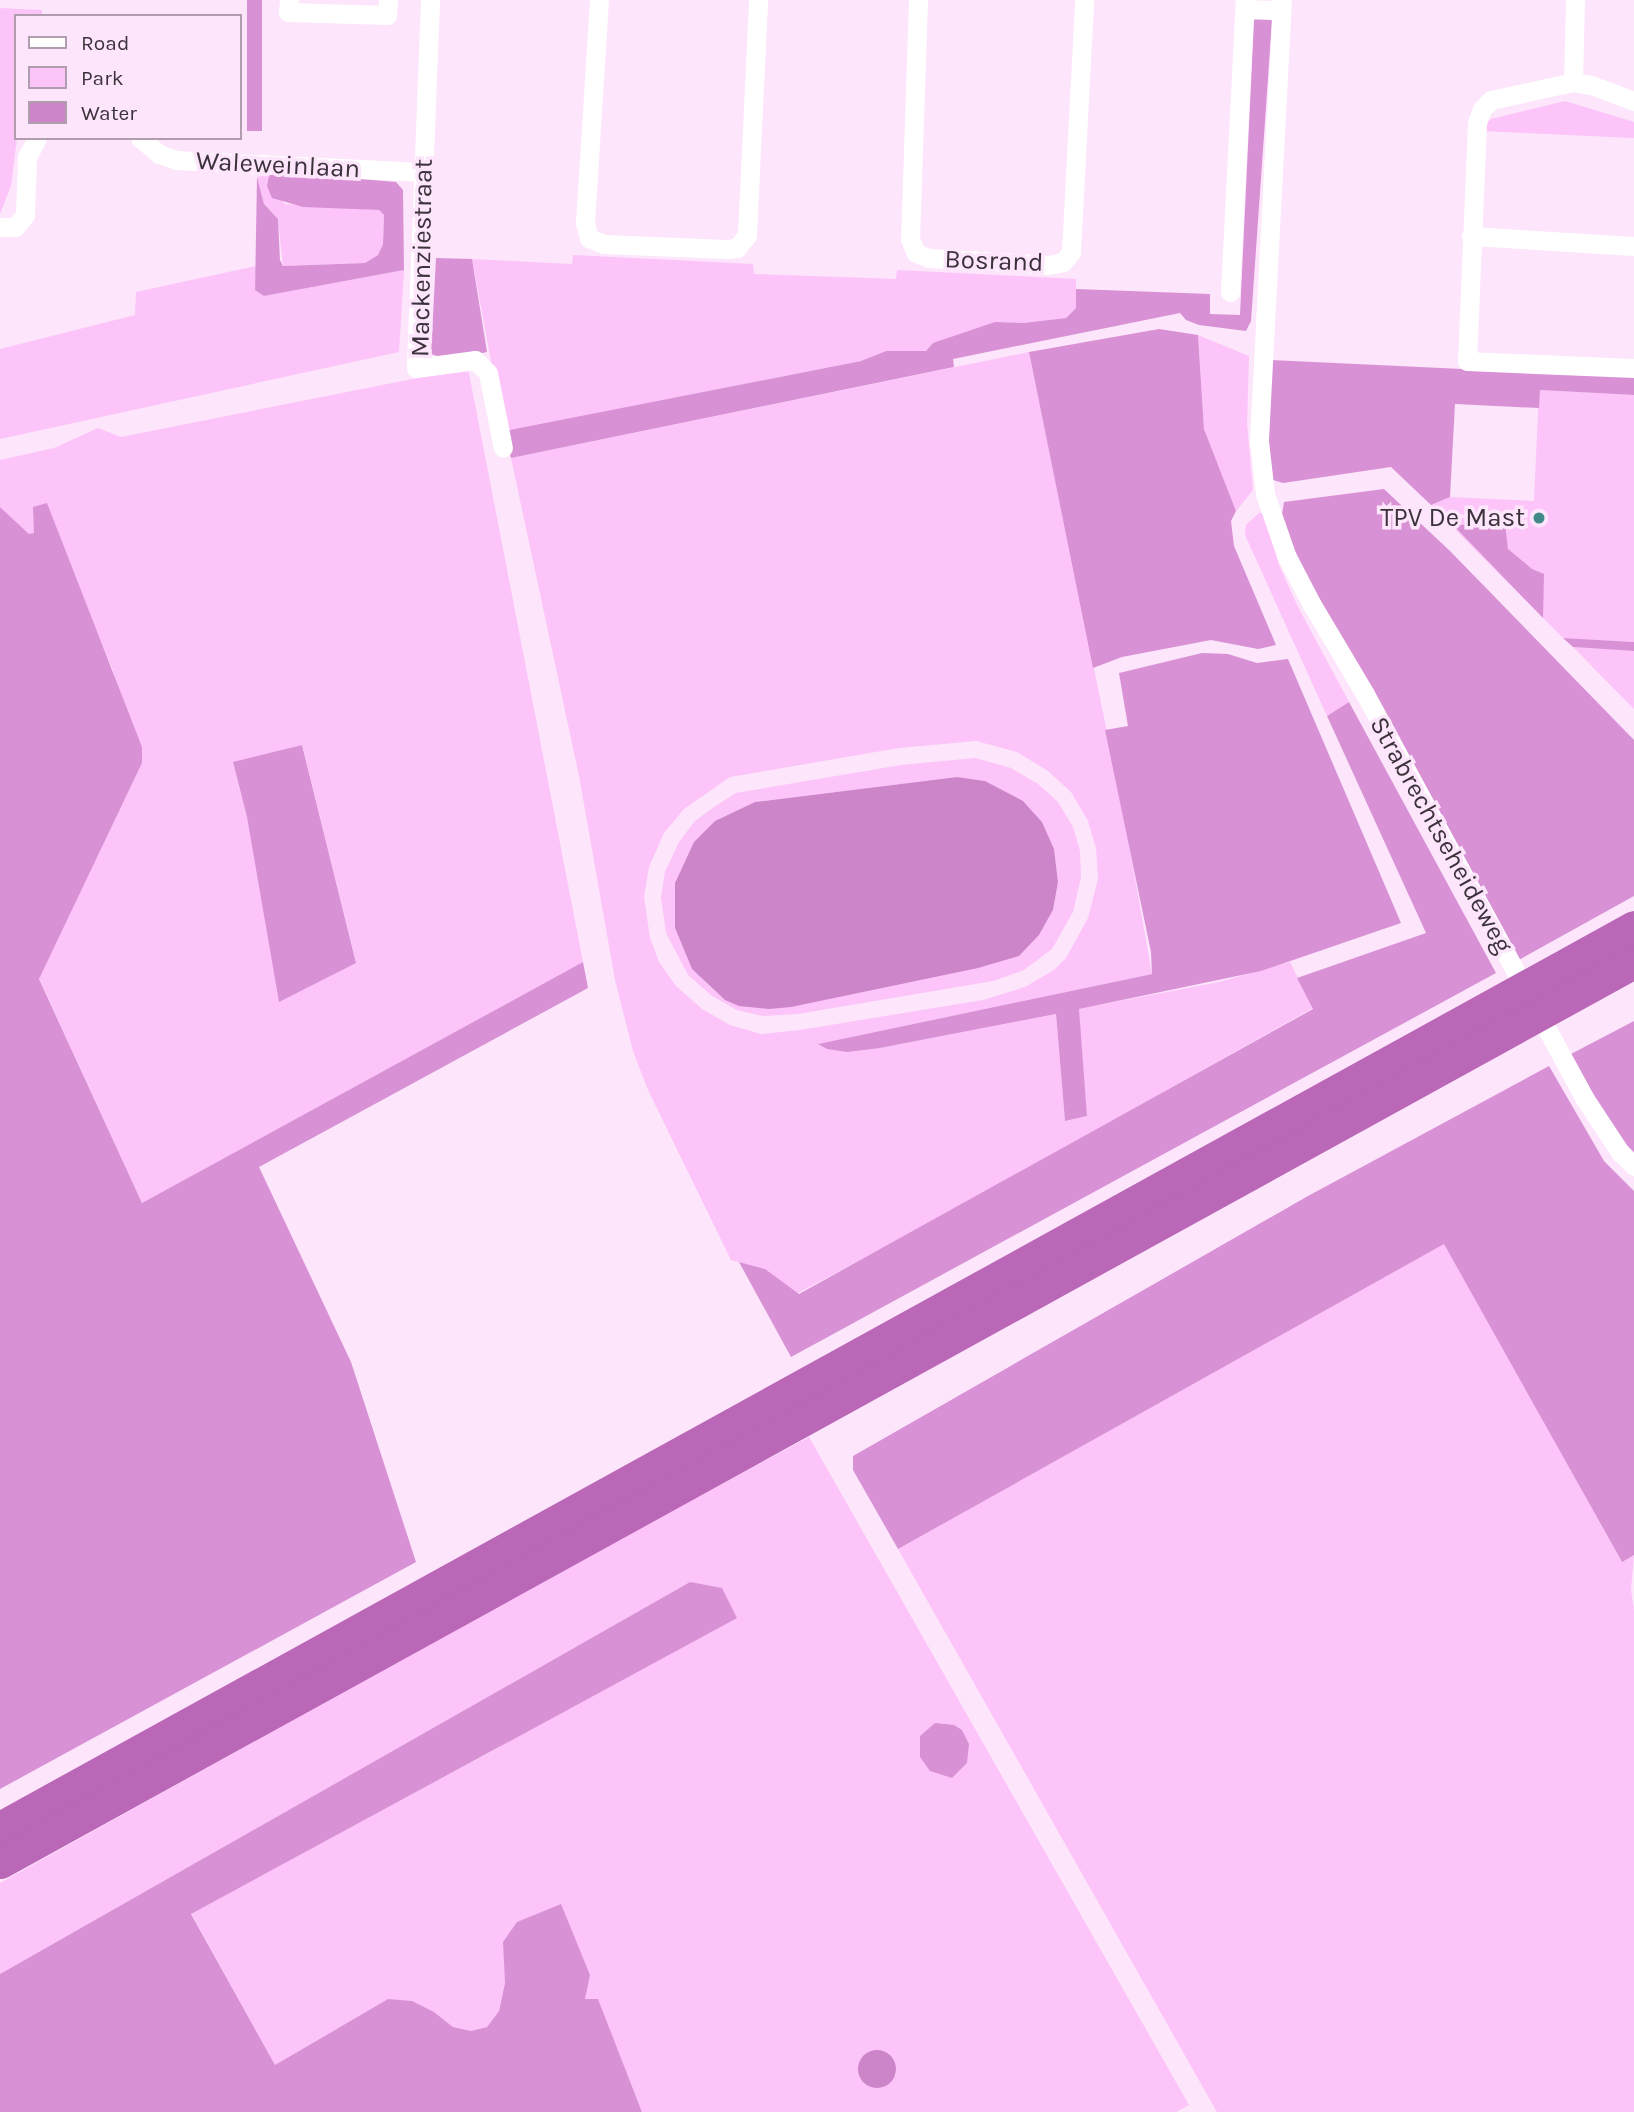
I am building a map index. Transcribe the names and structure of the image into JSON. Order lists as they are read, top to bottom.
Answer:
{
  "streets": {
    "street": [
      "Waleweinlaan",
      "Mackenziestraat",
      "Bosrand",
      "Strabrechtseheideweg"
    ]
  },
  "crossings": [
    ["Waleweinlaan", "Mackenziestraat"]
  ],
  "places": ["TPV De Mast"],
  "legend": ["Road", "Park", "Water"]
}
